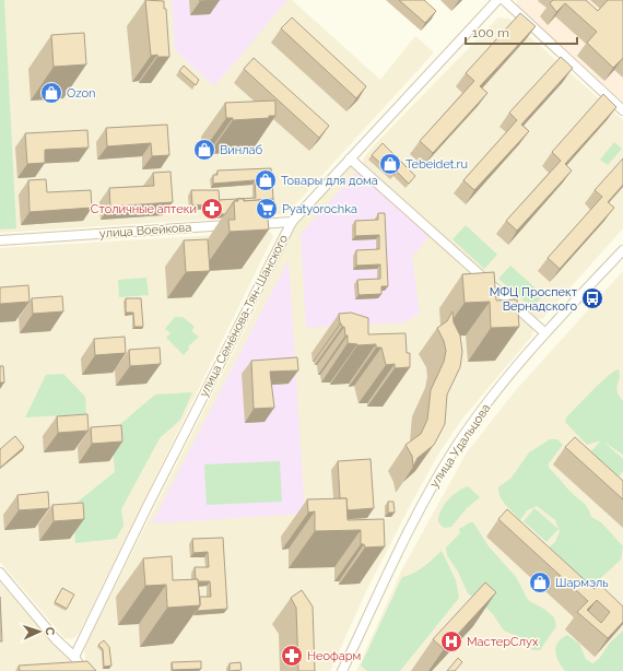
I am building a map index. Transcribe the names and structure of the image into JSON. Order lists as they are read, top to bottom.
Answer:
{
  "streets": {
    "street": ["улица Воейкова", "улица Семёнова-Тян-Шанского", "улица Удальцова"]
  },
  "places": {
    "shop": [
      "Ozon",
      "Винлаб",
      "Tebeidet.ru",
      "Товары для дома",
      "Шармэль"
    ],
    "pharmacy": ["Столичные аптеки", "Неофарм"],
    "supermarket": ["Pyatyorochka"],
    "bus stop": ["МФЦ Проспект Вернадского"],
    "hospital": ["МастерСлух"]
  },
  "scale_bar": "100 m",
  "north": "right"
}
